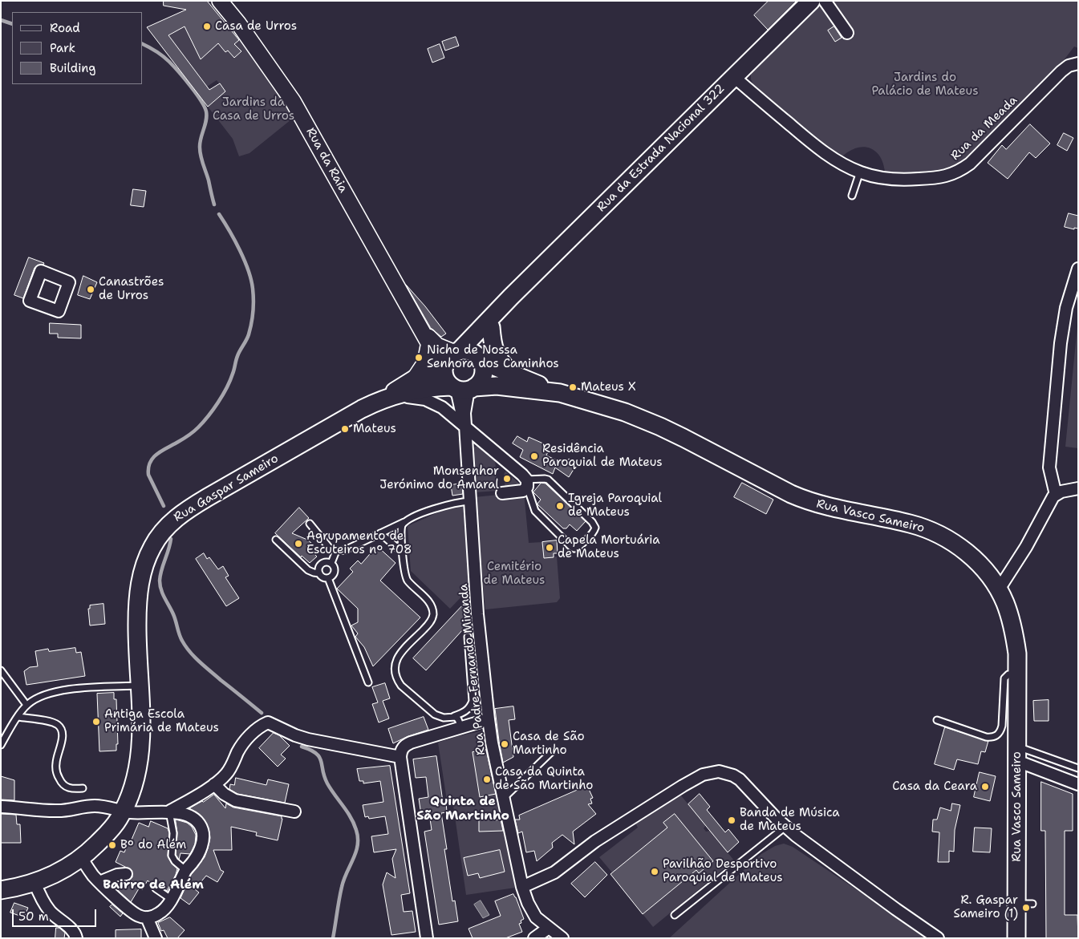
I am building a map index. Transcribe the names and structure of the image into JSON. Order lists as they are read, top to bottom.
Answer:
{
  "streets": {
    "main road": [
      "Rua da Estrada Nacional 322",
      "Rua da Raia",
      "Rua Gaspar Sameiro",
      "Rua Vasco Sameiro"
    ],
    "street": ["Rua da Meada", "Rua Padre Fernando Miranda"]
  },
  "crossings": [
    ["Rua da Meada", "Rua da Estrada Nacional 322"]
  ],
  "districts": ["Quinta de São Martinho", "Bairro de Além"],
  "parks": ["Jardins do Palácio de Mateus", "Jardins da Casa de Urros", "Cemitério de Mateus"],
  "places": [
    "Casa de Urros",
    "Canastrões de Urros",
    "Nicho de Nossa Senhora dos Caminhos",
    "Mateus X",
    "Mateus",
    "Residência Paroquial de Mateus",
    "Monsenhor Jerónimo do Amaral",
    "Igreja Paroquial de Mateus",
    "Agrupamento de Escuteiros nº 708",
    "Capela Mortuária de Mateus",
    "Antiga Escola Primária de Mateus",
    "Casa de São Martinho",
    "Casa da Quinta de São Martinho",
    "Casa da Ceara",
    "Banda de Música de Mateus",
    "Bº do Além",
    "Pavilhão Desportivo Paroquial de Mateus",
    "R. Gaspar Sameiro (1)"
  ],
  "legend": ["Road", "Park", "Building"],
  "scale_bar": "50 m"
}
